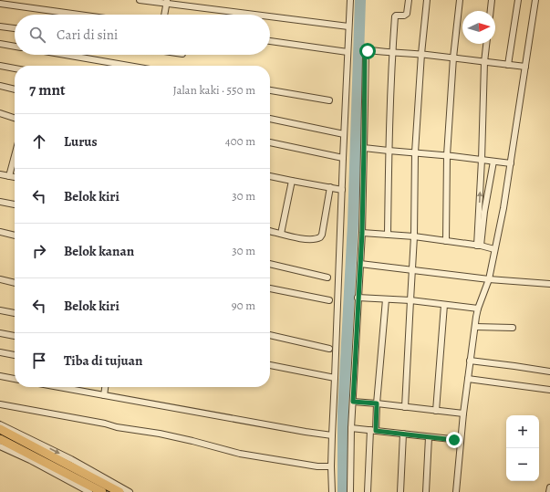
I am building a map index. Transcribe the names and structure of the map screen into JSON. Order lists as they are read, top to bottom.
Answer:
{
  "north": "right",
  "page": {
    "search": "Cari di sini",
    "heading": ["7 mnt", "Jalan kaki · 550 m"],
    "list": [
      ["Lurus", "400 m"],
      ["Belok kiri", "30 m"],
      ["Belok kanan", "30 m"],
      ["Belok kiri", "90 m"],
      "Tiba di tujuan"
    ],
    "map_buttons": ["+", "−"]
  }
}
